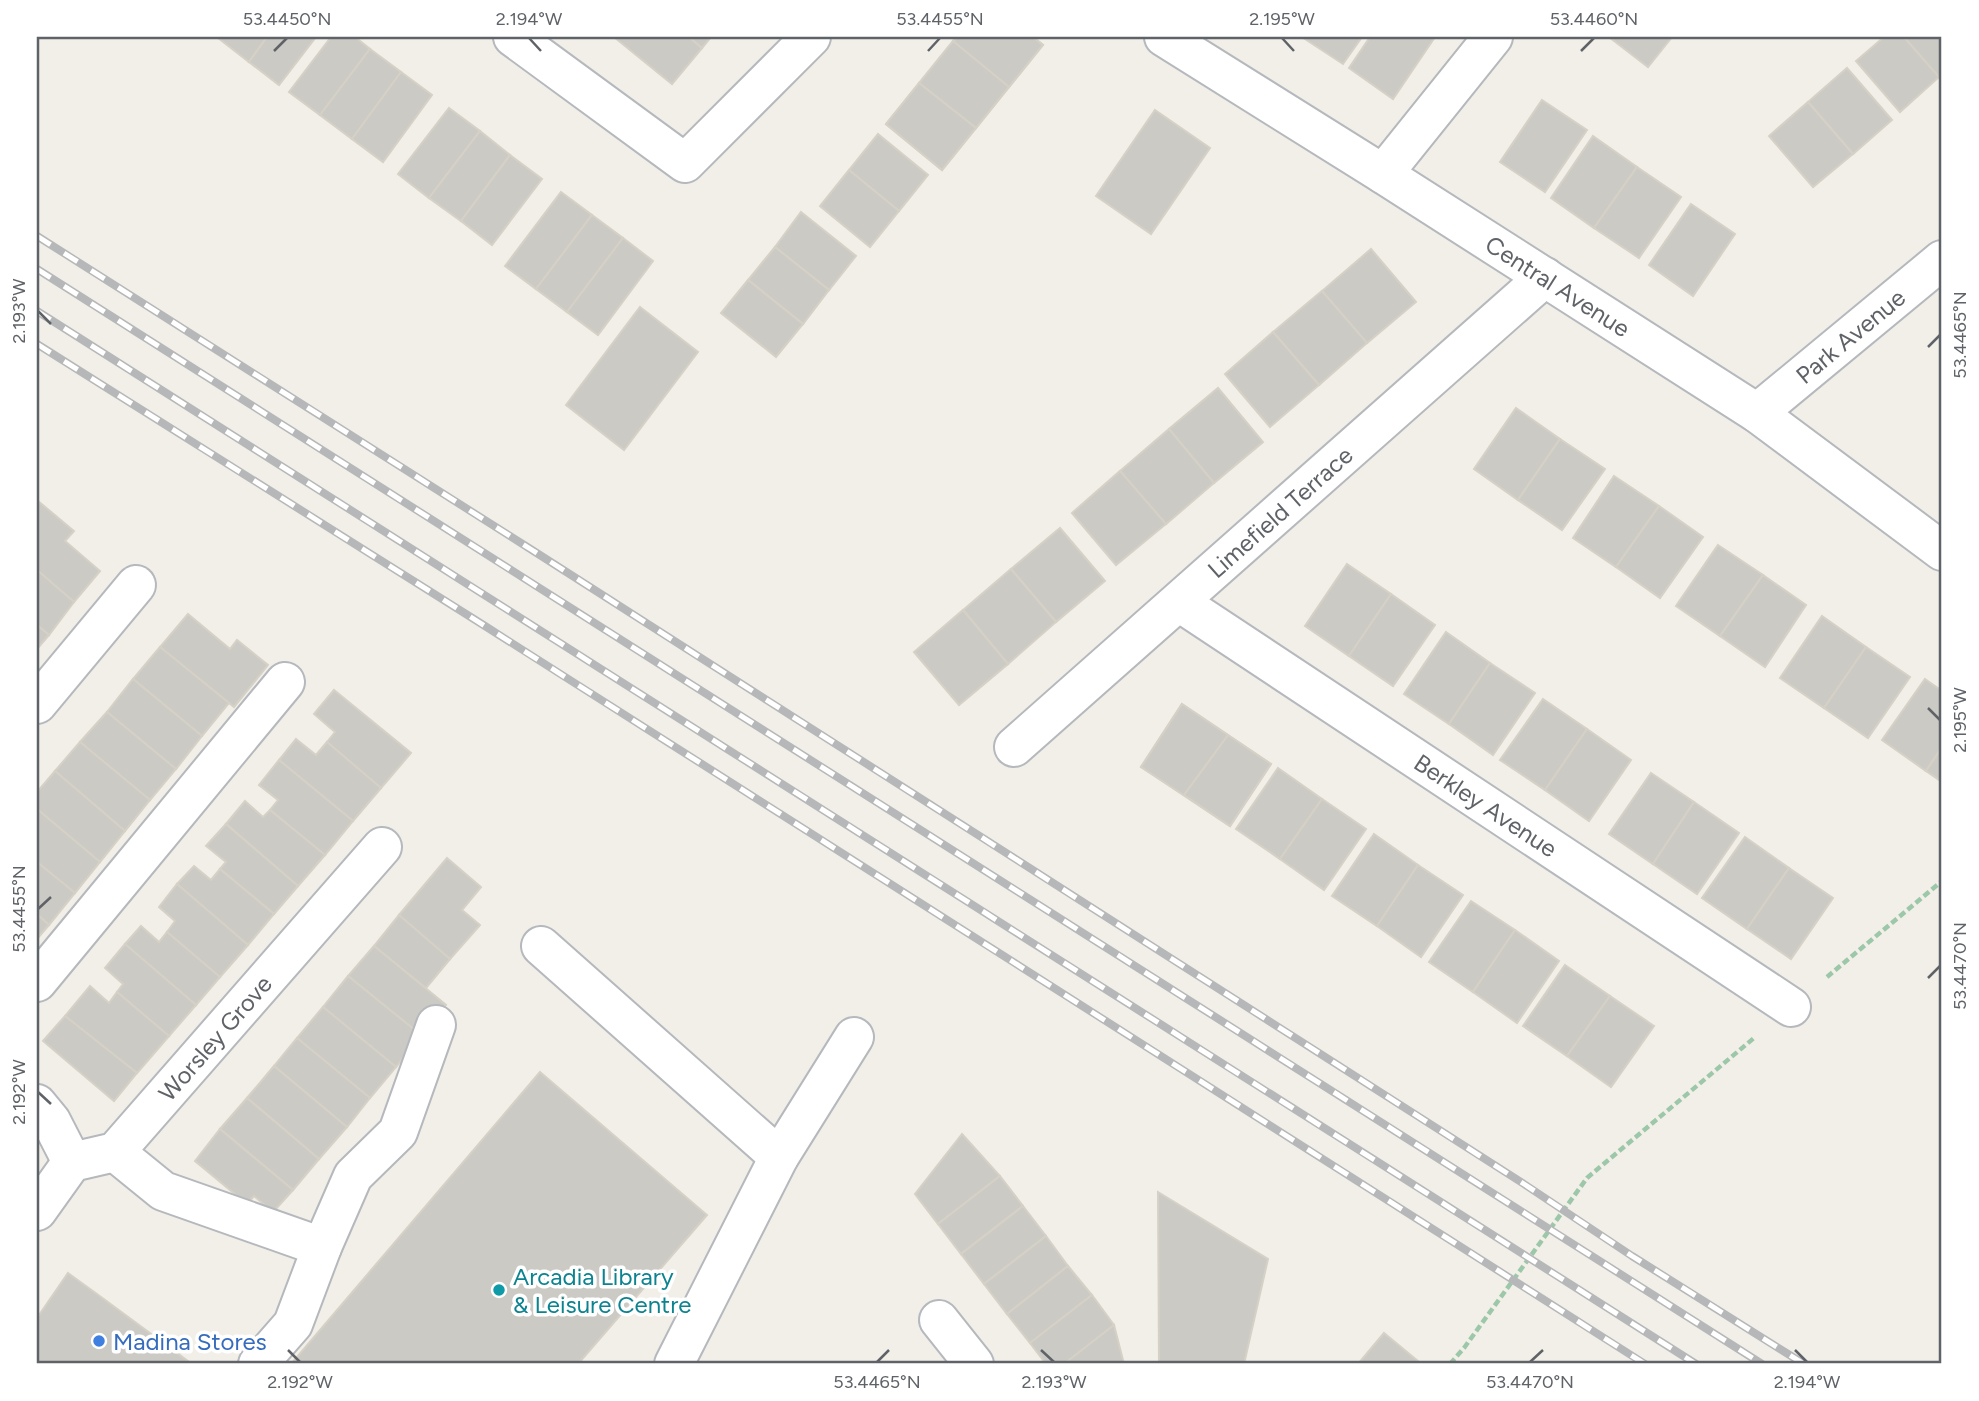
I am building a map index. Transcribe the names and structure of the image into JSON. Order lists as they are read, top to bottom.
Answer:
{
  "streets": {
    "street": [
      "Central Avenue",
      "Park Avenue",
      "Limefield Terrace",
      "Berkley Avenue",
      "Worsley Grove"
    ]
  },
  "crossings": [
    ["Central Avenue", "Park Avenue"],
    ["Central Avenue", "Limefield Terrace"],
    ["Limefield Terrace", "Berkley Avenue"]
  ],
  "places": ["Arcadia Library & Leisure Centre", "Madina Stores"],
  "coordinates": [
    "53.4450°N",
    "2.194°W",
    "53.4455°N",
    "2.195°W",
    "53.4460°N",
    "2.193°W",
    "53.4465°N",
    "53.4470°N",
    "2.192°W"
  ]
}
